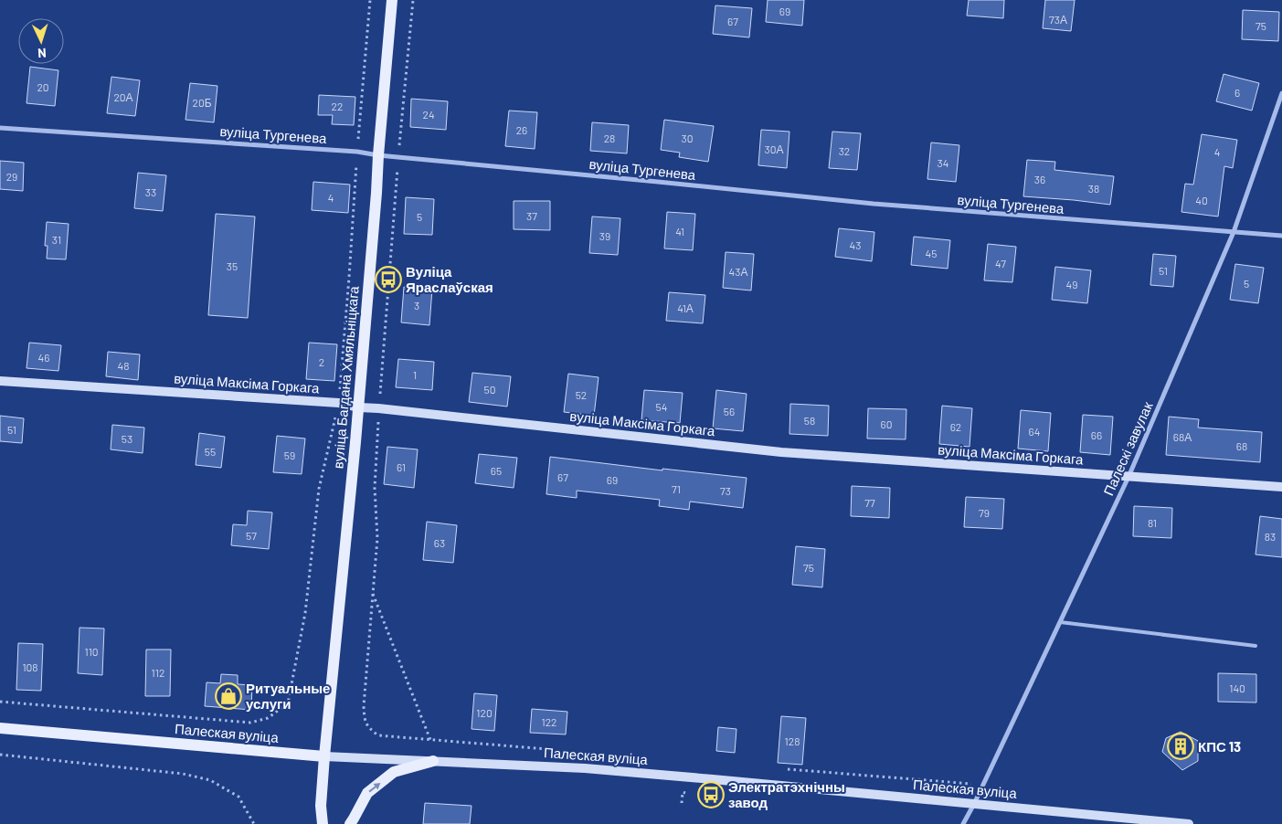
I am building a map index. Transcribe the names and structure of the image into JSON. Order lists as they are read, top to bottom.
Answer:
{
  "streets": {
    "main road": ["вуліца Багдана Хмяльніцкага", "Палеская вуліца"],
    "street": ["вуліца Тургенева", "вуліца Максіма Горкага", "Палескі завулак"]
  },
  "crossings": [
    ["вуліца Тургенева", "вуліца Багдана Хмяльніцкага"],
    ["вуліца Тургенева", "Палескі завулак"],
    ["вуліца Багдана Хмяльніцкага", "вуліца Максіма Горкага"],
    ["вуліца Багдана Хмяльніцкага", "Палеская вуліца"],
    ["вуліца Максіма Горкага", "Палескі завулак"],
    ["Палескі завулак", "Палеская вуліца"]
  ],
  "places": {
    "bus stop": ["Вуліца Яраслаўская", "Электратэхнічны завод"],
    "shop": ["Ритуальные услуги"],
    "building": ["КПС 13"]
  },
  "house_numbers": [
    "69",
    "73А",
    "67",
    "75",
    "20",
    "6",
    "20А",
    "20Б",
    "22",
    "24",
    "26",
    "28",
    "30",
    "30А",
    "32",
    "4",
    "34",
    "29",
    "36",
    "38",
    "33",
    "4",
    "40",
    "37",
    "5",
    "41",
    "39",
    "31",
    "43",
    "45",
    "47",
    "35",
    "51",
    "43А",
    "5",
    "49",
    "3",
    "41А",
    "46",
    "2",
    "48",
    "1",
    "50",
    "52",
    "54",
    "56",
    "58",
    "60",
    "62",
    "51",
    "64",
    "66",
    "68А",
    "53",
    "68",
    "55",
    "59",
    "61",
    "65",
    "67",
    "69",
    "71",
    "73",
    "77",
    "79",
    "81",
    "57",
    "83",
    "63",
    "75",
    "110",
    "108",
    "112",
    "140",
    "120",
    "122",
    "128"
  ],
  "north": "bottom"
}
